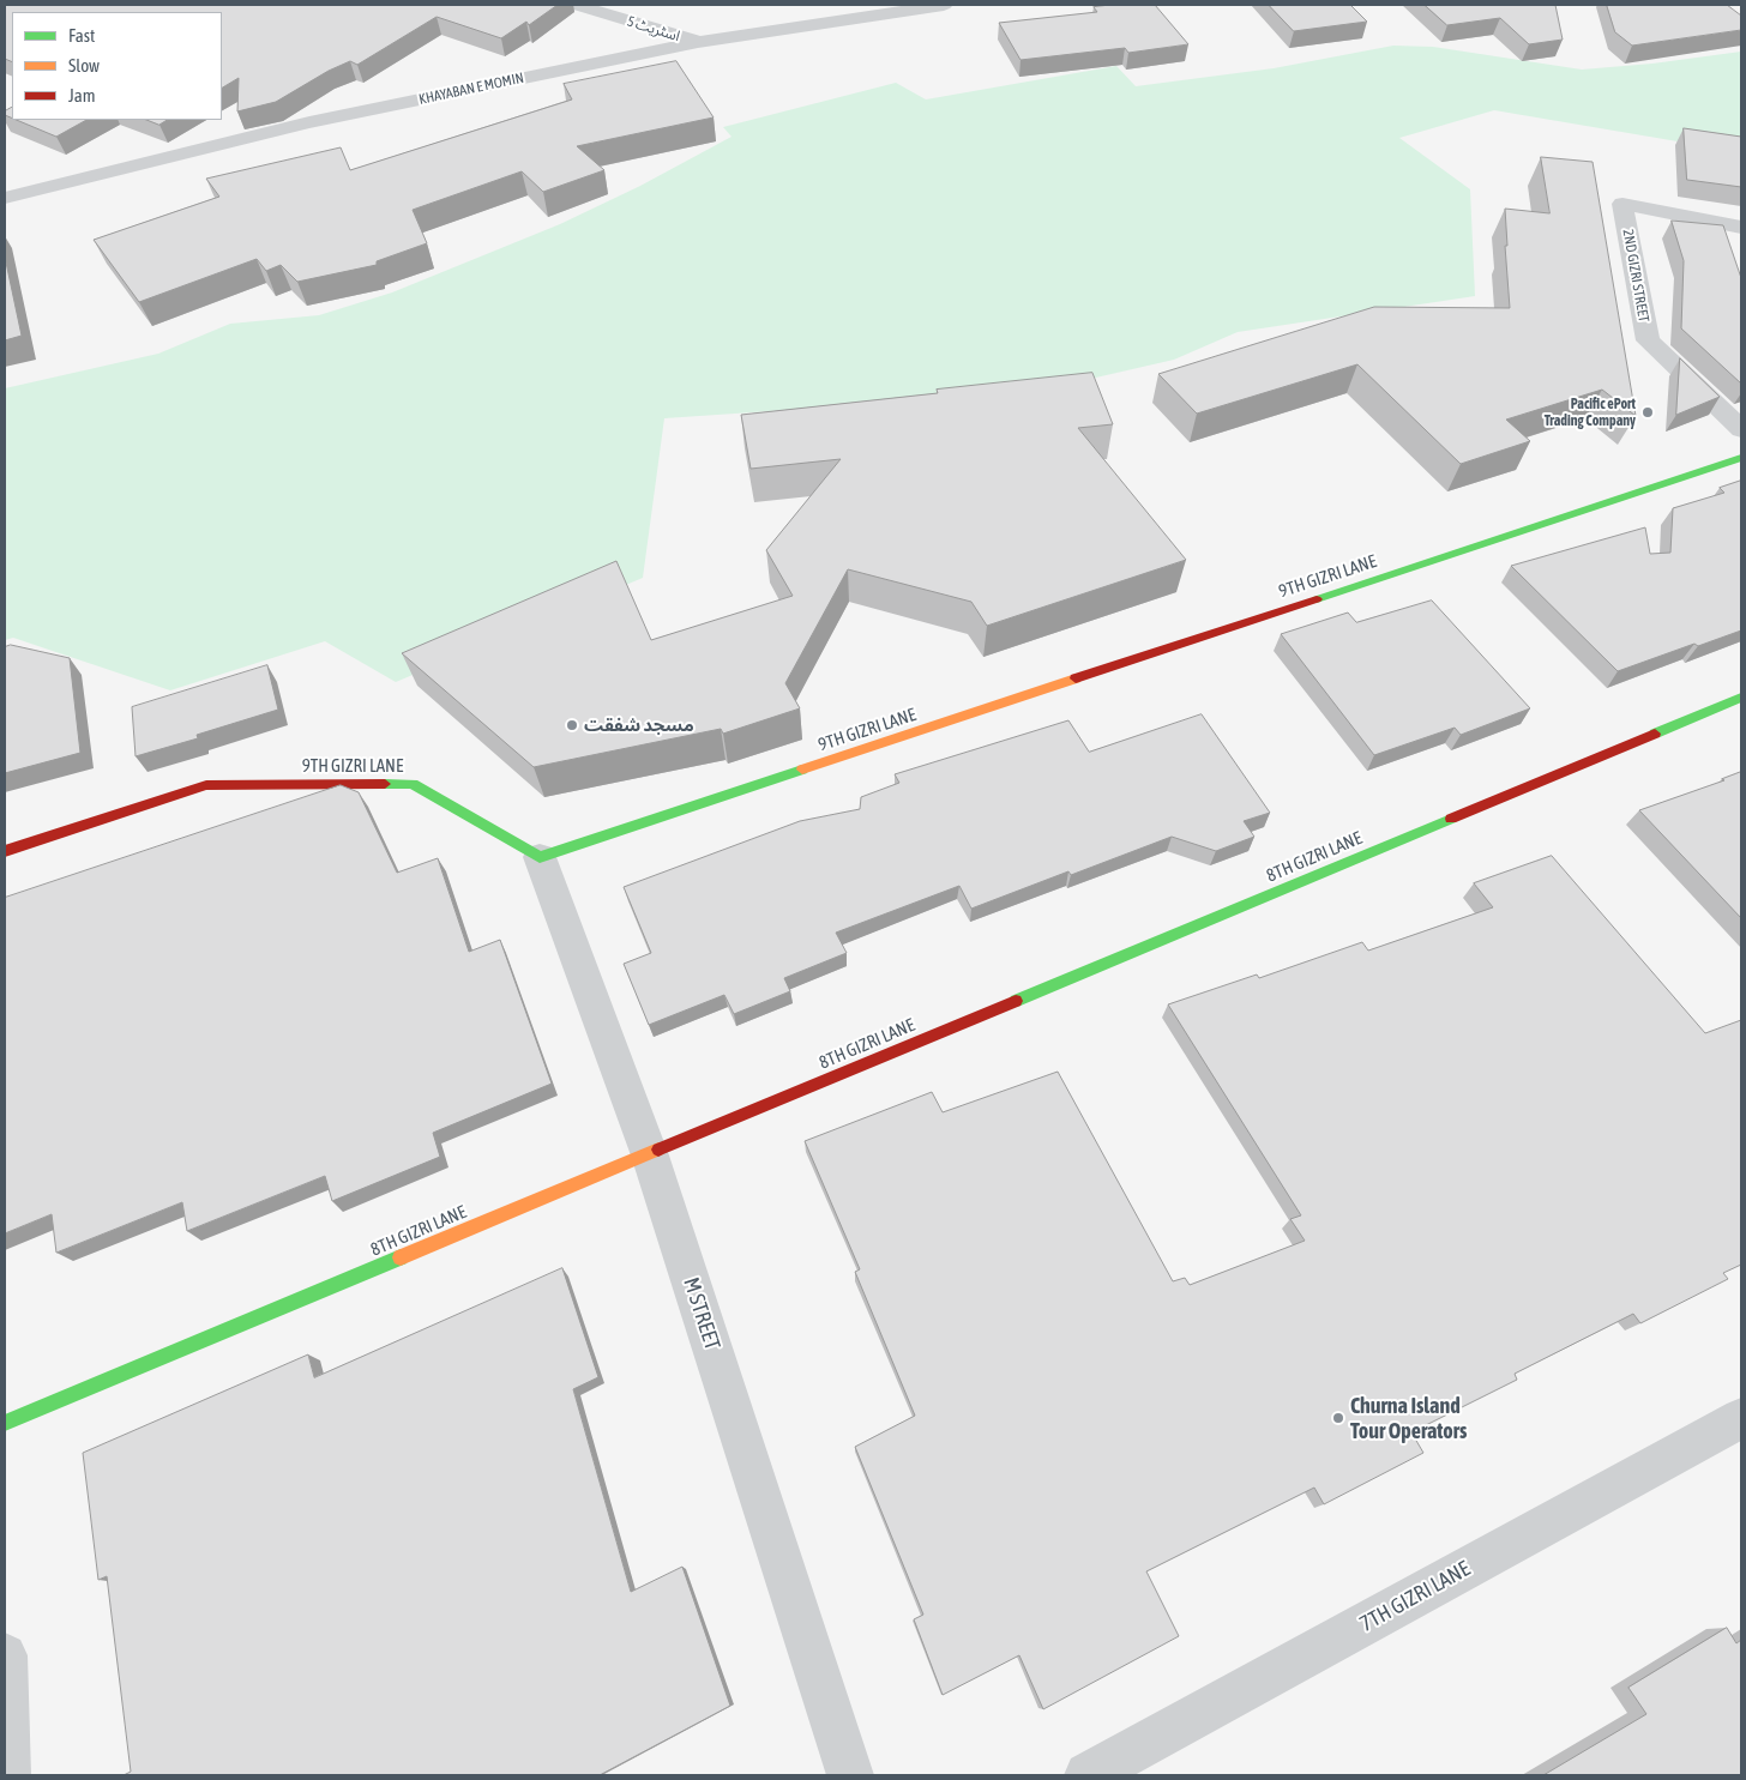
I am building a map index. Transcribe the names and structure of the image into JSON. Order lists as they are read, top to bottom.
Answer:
{
  "streets": {
    "street": [
      "اسٹریٹ 5",
      "KHAYABAN E MOMIN",
      "2ND GIZRI STREET",
      "9TH GIZRI LANE",
      "8TH GIZRI LANE",
      "M STREET",
      "7TH GIZRI LANE"
    ]
  },
  "crossings": [
    ["اسٹریٹ 5", "KHAYABAN E MOMIN"],
    ["9TH GIZRI LANE", "M STREET"],
    ["8TH GIZRI LANE", "M STREET"]
  ],
  "places": ["Pacific ePort Trading Company", "مسجد شفقت", "Churna Island Tour Operators"],
  "legend": ["Fast", "Slow", "Jam"]
}
